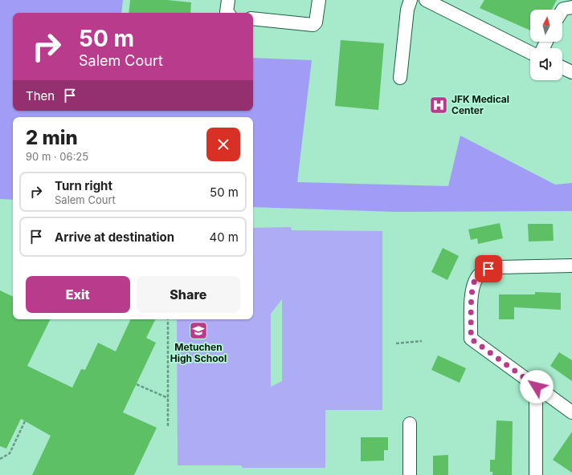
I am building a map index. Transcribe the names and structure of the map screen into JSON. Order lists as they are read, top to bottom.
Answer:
{
  "places": {
    "hospital": ["JFK Medical Center"],
    "school or university": ["Metuchen High School"]
  },
  "north": "top",
  "page": {
    "turn": ["50 m", "Salem Court"],
    "then": "Then",
    "heading": ["2 min", "90 m · 06:25"],
    "list": [
      {
        "name": "Turn right",
        "note": "Salem Court",
        "value": "50 m"
      },
      {
        "name": "Arrive at destination",
        "value": "40 m"
      }
    ],
    "buttons": ["Exit", "Share"]
  }
}
